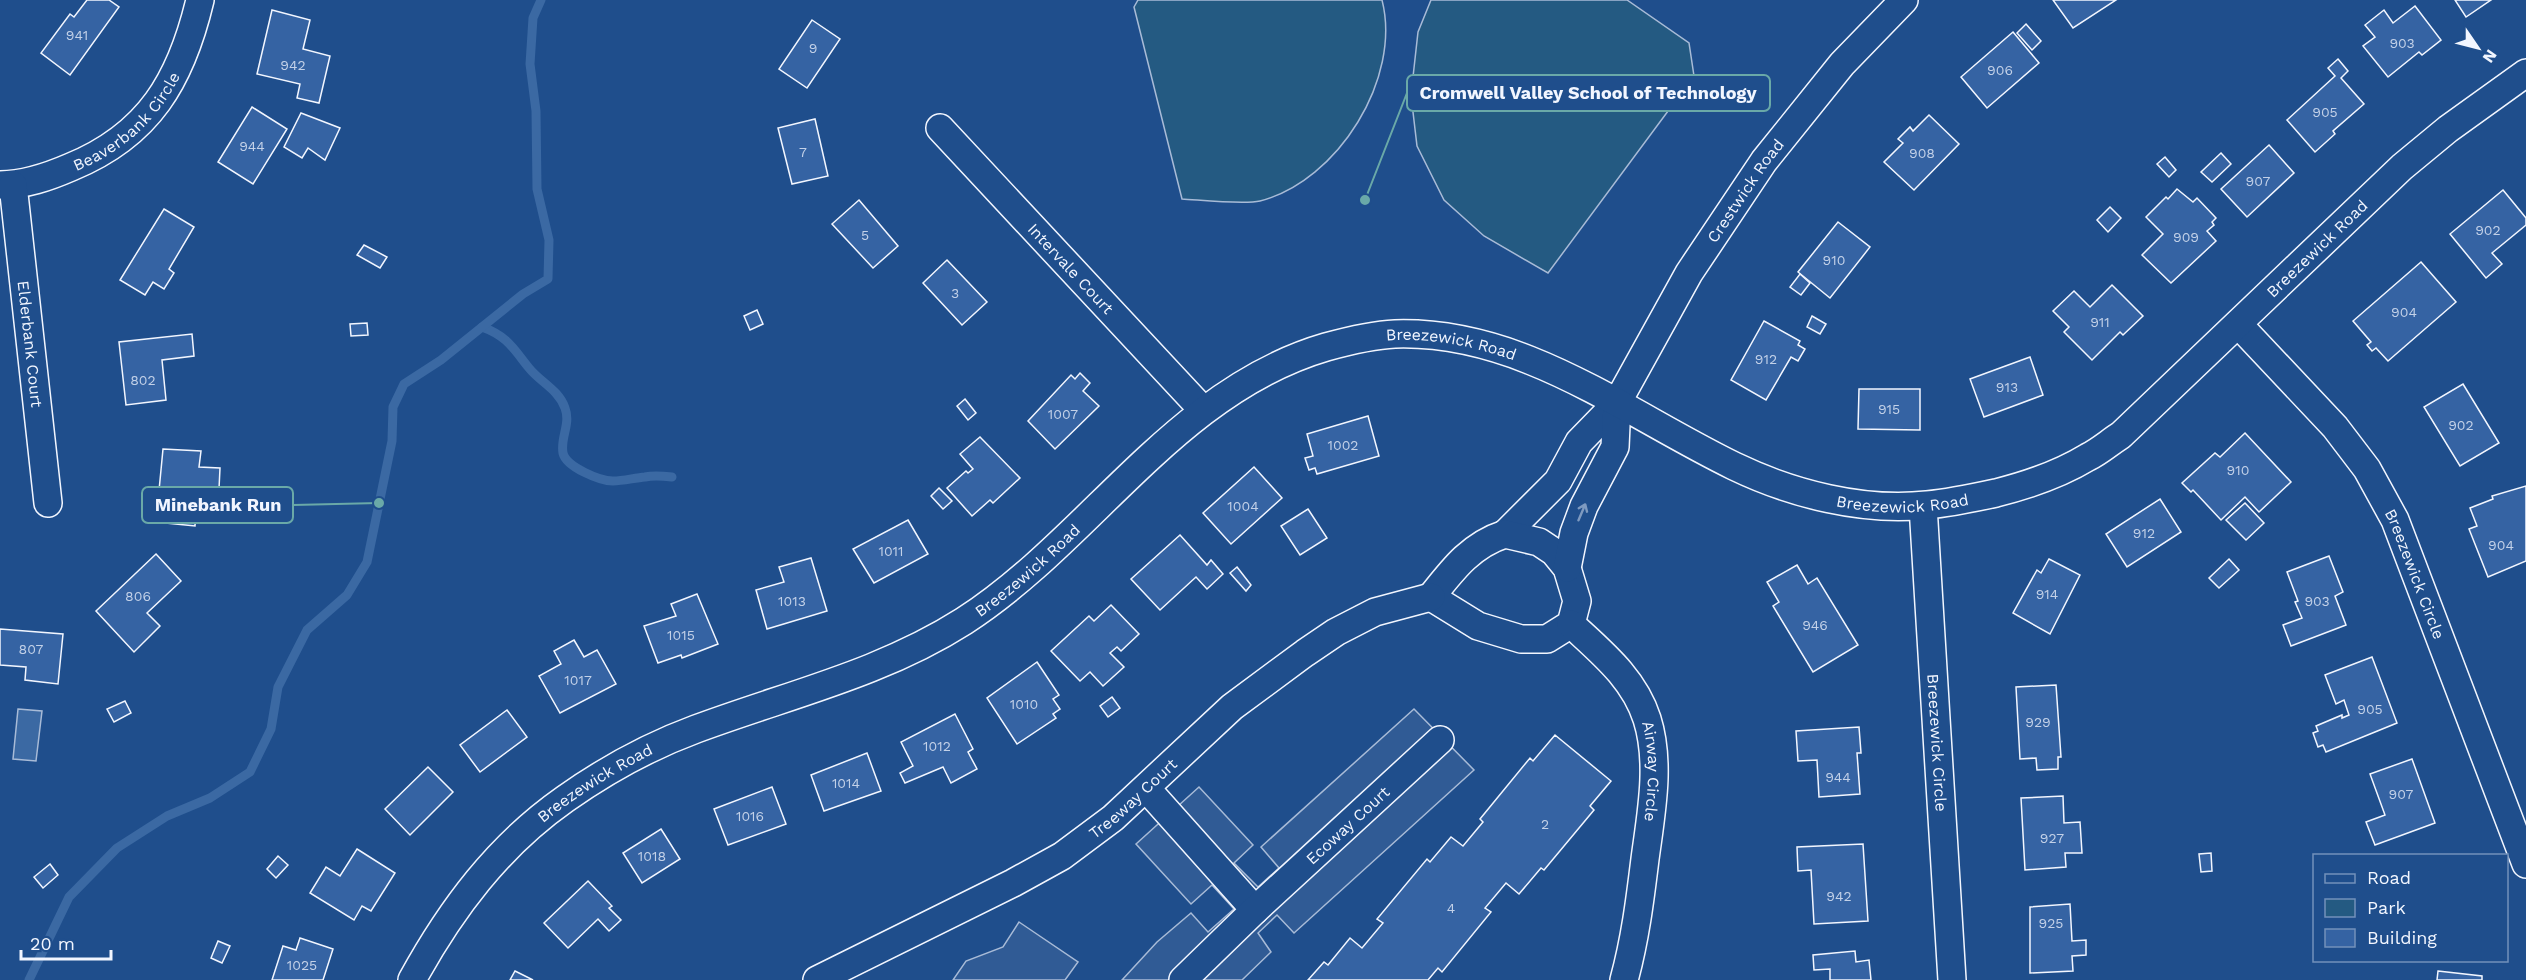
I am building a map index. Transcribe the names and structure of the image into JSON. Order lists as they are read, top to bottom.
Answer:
{
  "streets": {
    "street": [
      "Beaverbank Circle",
      "Crestwick Road",
      "Breezewick Road",
      "Intervale Court",
      "Elderbank Court",
      "Breezewick Circle",
      "Airway Circle",
      "Treeway Court",
      "Ecoway Court"
    ]
  },
  "crossings": [
    ["Beaverbank Circle", "Elderbank Court"],
    ["Crestwick Road", "Breezewick Road"],
    ["Crestwick Road", "Airway Circle"],
    ["Crestwick Road", "Treeway Court"],
    ["Breezewick Road", "Intervale Court"],
    ["Breezewick Road", "Breezewick Circle"],
    ["Airway Circle", "Treeway Court"]
  ],
  "places": ["Cromwell Valley School of Technology", "Minebank Run"],
  "house_numbers": [
    "941",
    "903",
    "9",
    "942",
    "906",
    "905",
    "944",
    "7",
    "908",
    "907",
    "902",
    "5",
    "909",
    "910",
    "3",
    "904",
    "911",
    "912",
    "802",
    "913",
    "915",
    "1007",
    "902",
    "1002",
    "910",
    "1004",
    "912",
    "904",
    "1011",
    "914",
    "806",
    "1013",
    "903",
    "946",
    "1015",
    "807",
    "1017",
    "1010",
    "905",
    "929",
    "1012",
    "944",
    "1014",
    "907",
    "1016",
    "2",
    "927",
    "1018",
    "942",
    "4",
    "925",
    "1025"
  ],
  "legend": ["Road", "Park", "Building"],
  "scale_bar": "20 m",
  "north": "bottom right"
}
